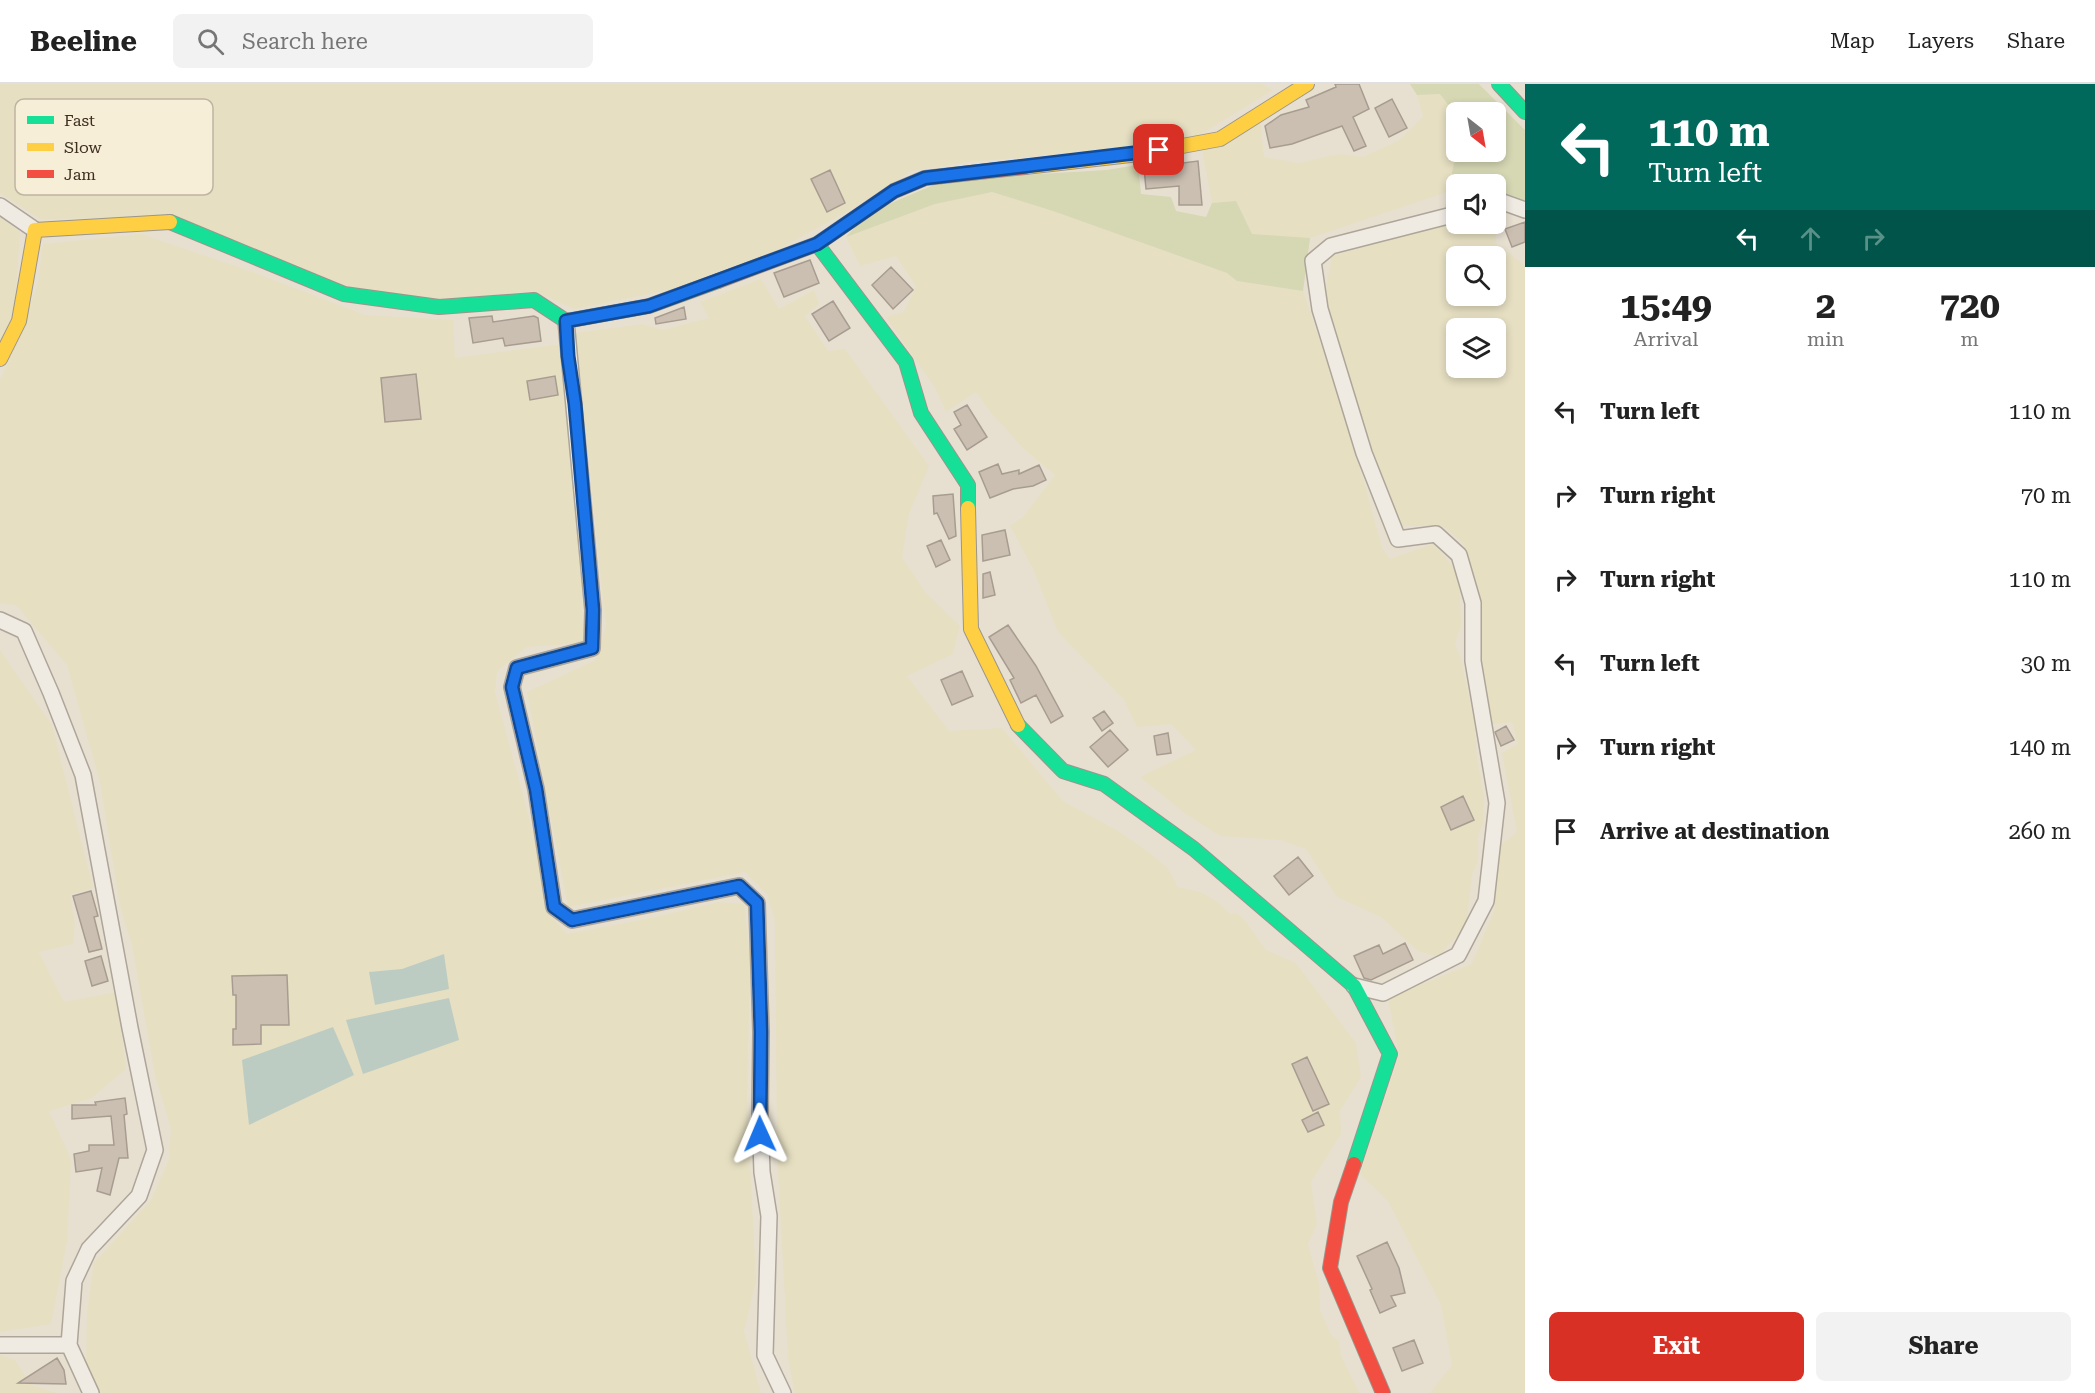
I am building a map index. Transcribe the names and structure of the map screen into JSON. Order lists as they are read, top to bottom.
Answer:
{
  "legend": ["Fast", "Slow", "Jam"],
  "north": "bottom right",
  "page": {
    "header": "Beeline",
    "search": "Search here",
    "nav": ["Map", "Layers", "Share"],
    "turn": ["110 m", "Turn left"],
    "eta": [
      "15:49",
      "Arrival",
      "2",
      "min",
      "720",
      "m"
    ],
    "list": [
      {
        "name": "Turn left",
        "value": "110 m"
      },
      {
        "name": "Turn right",
        "value": "70 m"
      },
      {
        "name": "Turn right",
        "value": "110 m"
      },
      {
        "name": "Turn left",
        "value": "30 m"
      },
      {
        "name": "Turn right",
        "value": "140 m"
      },
      {
        "name": "Arrive at destination",
        "value": "260 m"
      }
    ],
    "buttons": ["Exit", "Share"]
  }
}
